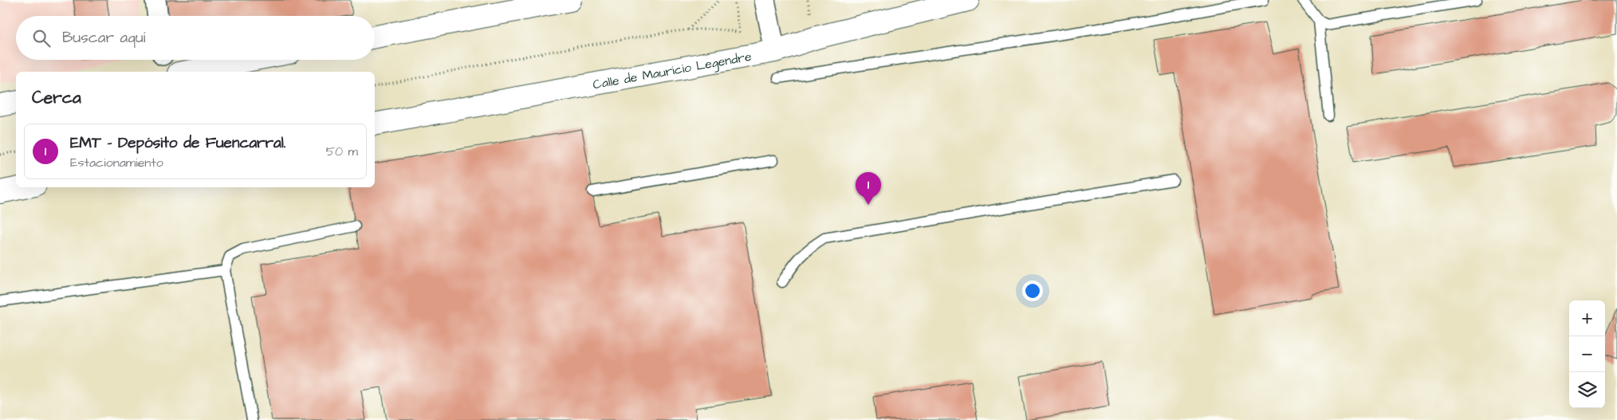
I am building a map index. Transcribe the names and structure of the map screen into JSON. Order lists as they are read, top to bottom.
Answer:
{
  "streets": {
    "street": ["Calle de Mauricio Legendre"]
  },
  "page": {
    "search": "Buscar aquí",
    "heading": "Cerca",
    "list": [
      {
        "mark": "1",
        "name": "EMT - Depósito de Fuencarral.",
        "note": "Estacionamiento",
        "value": "50 m"
      }
    ],
    "pins": "1",
    "map_buttons": ["+", "−"]
  }
}
